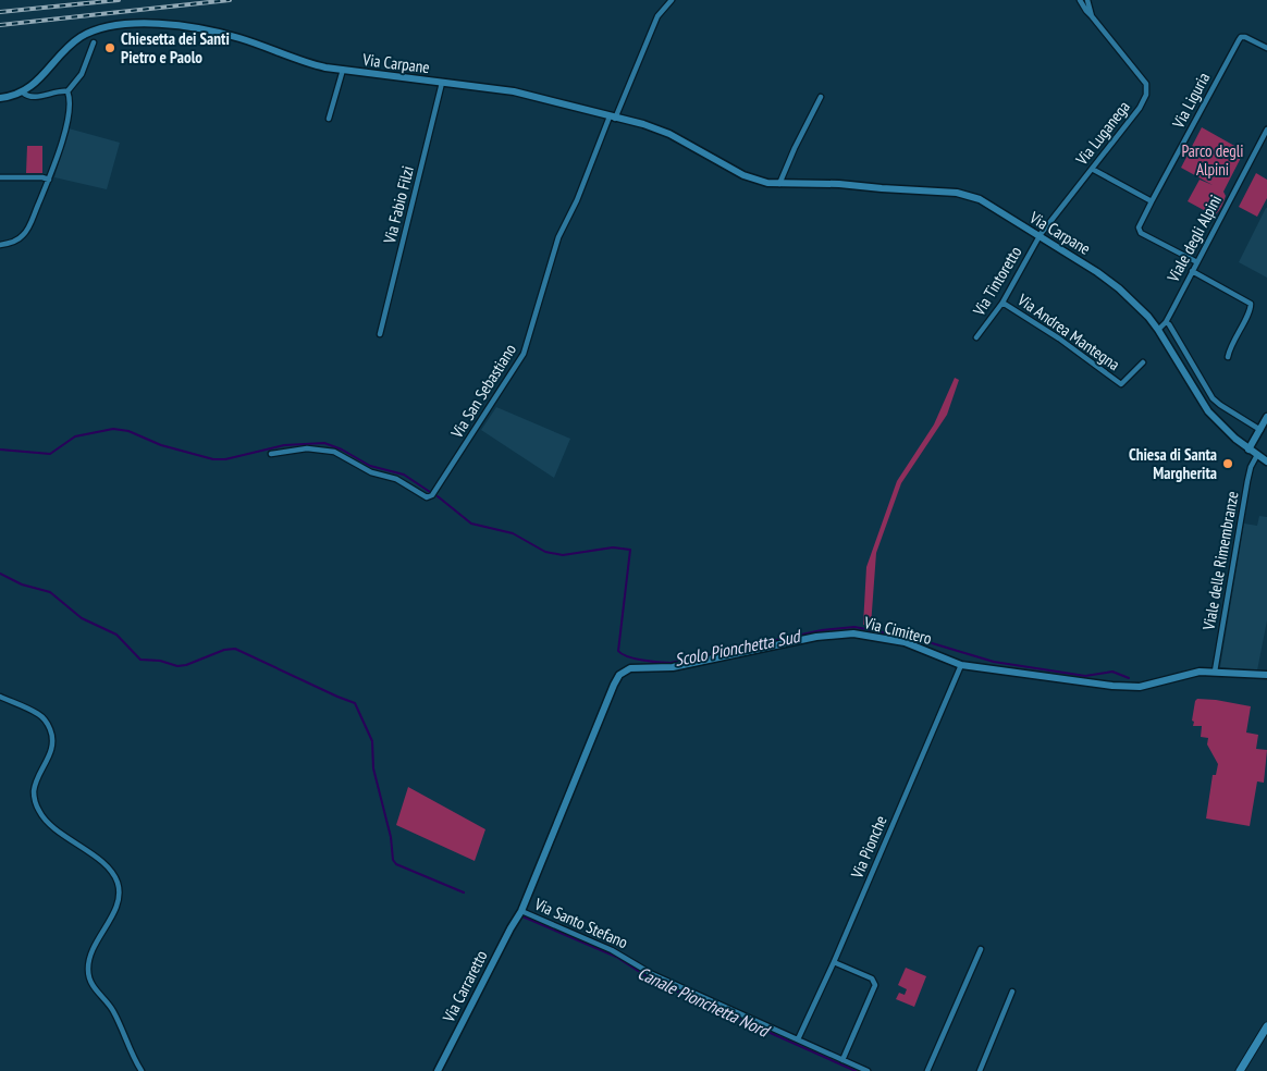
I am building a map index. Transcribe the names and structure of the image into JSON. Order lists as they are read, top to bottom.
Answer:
{
  "streets": {
    "street": [
      "Via Carpane",
      "Via Liguria",
      "Via Luganega",
      "Via Fabio Filzi",
      "Viale degli Alpini",
      "Via Tintoretto",
      "Via Andrea Mantegna",
      "Via San Sebastiano",
      "Viale delle Rimembranze",
      "Via Cimitero",
      "Via Pionche",
      "Via Santo Stefano",
      "Via Carraretto"
    ]
  },
  "crossings": [
    ["Via Carpane", "Via Luganega"],
    ["Via Carpane", "Via Fabio Filzi"],
    ["Via Carpane", "Viale degli Alpini"],
    ["Via Carpane", "Via Tintoretto"],
    ["Via Carpane", "Via San Sebastiano"],
    ["Via Carpane", "Viale delle Rimembranze"],
    ["Via Luganega", "Via Tintoretto"],
    ["Via Tintoretto", "Via Andrea Mantegna"],
    ["Viale delle Rimembranze", "Via Cimitero"],
    ["Via Cimitero", "Via Pionche"],
    ["Via Cimitero", "Via Santo Stefano"],
    ["Via Cimitero", "Via Carraretto"],
    ["Via Pionche", "Via Santo Stefano"],
    ["Via Santo Stefano", "Via Carraretto"]
  ],
  "water": ["Scolo Pionchetta Sud", "Canale Pionchetta Nord"],
  "parks": ["Parco degli Alpini"],
  "places": ["Chiesetta dei Santi Pietro e Paolo", "Chiesa di Santa Margherita"]
}
